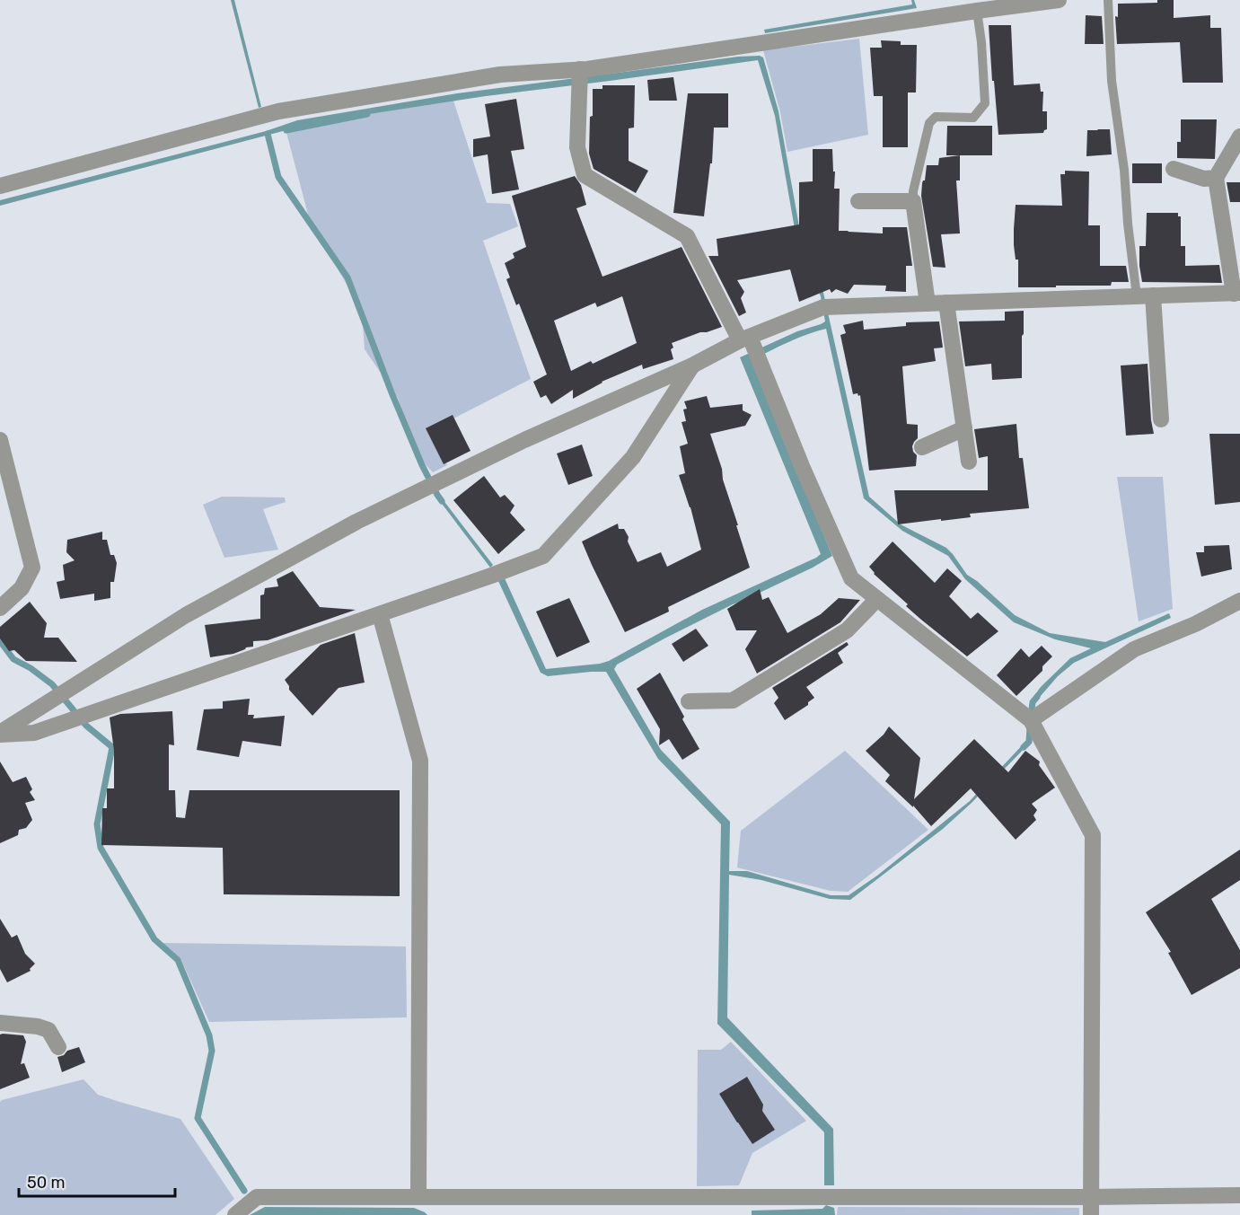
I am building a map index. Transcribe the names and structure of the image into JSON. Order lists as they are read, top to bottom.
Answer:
{
  "scale_bar": "50 m"
}
